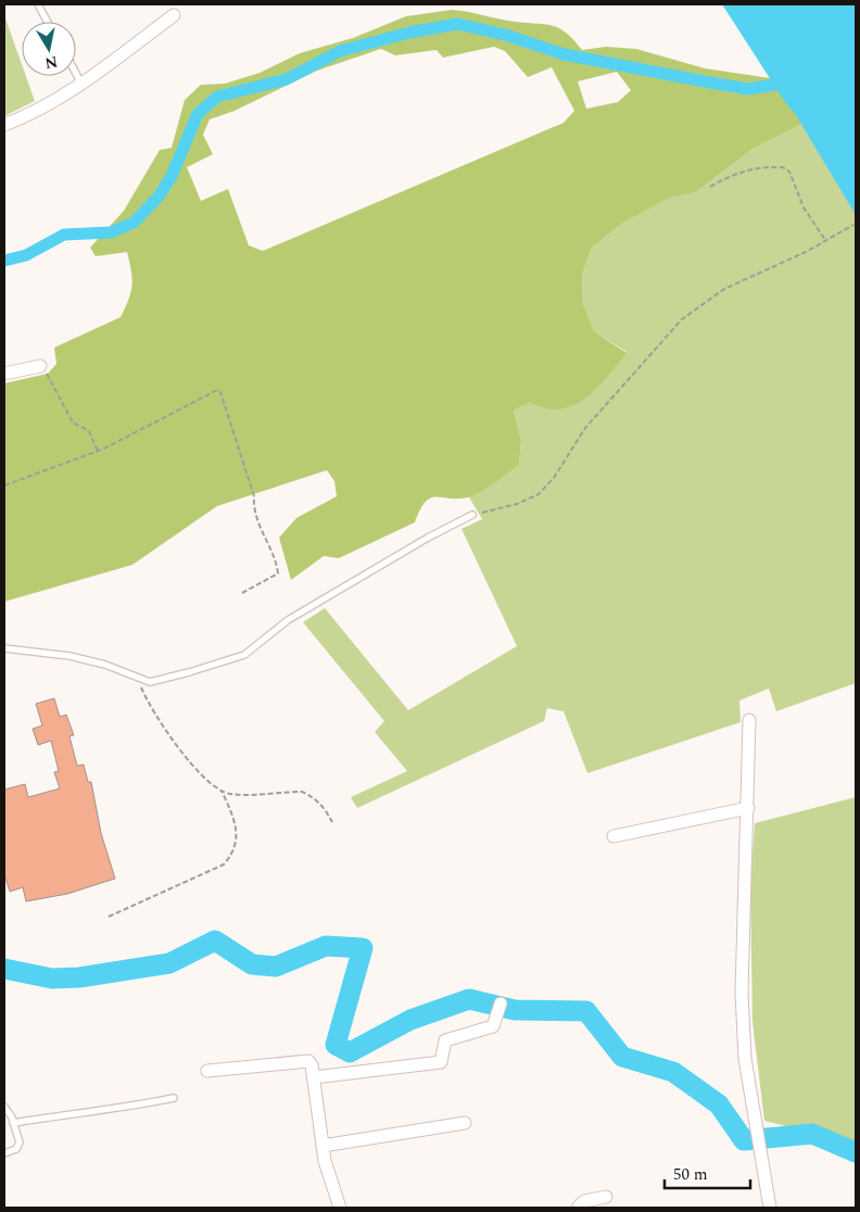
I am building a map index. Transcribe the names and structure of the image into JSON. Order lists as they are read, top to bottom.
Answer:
{
  "scale_bar": "50 m",
  "north": "bottom"
}
